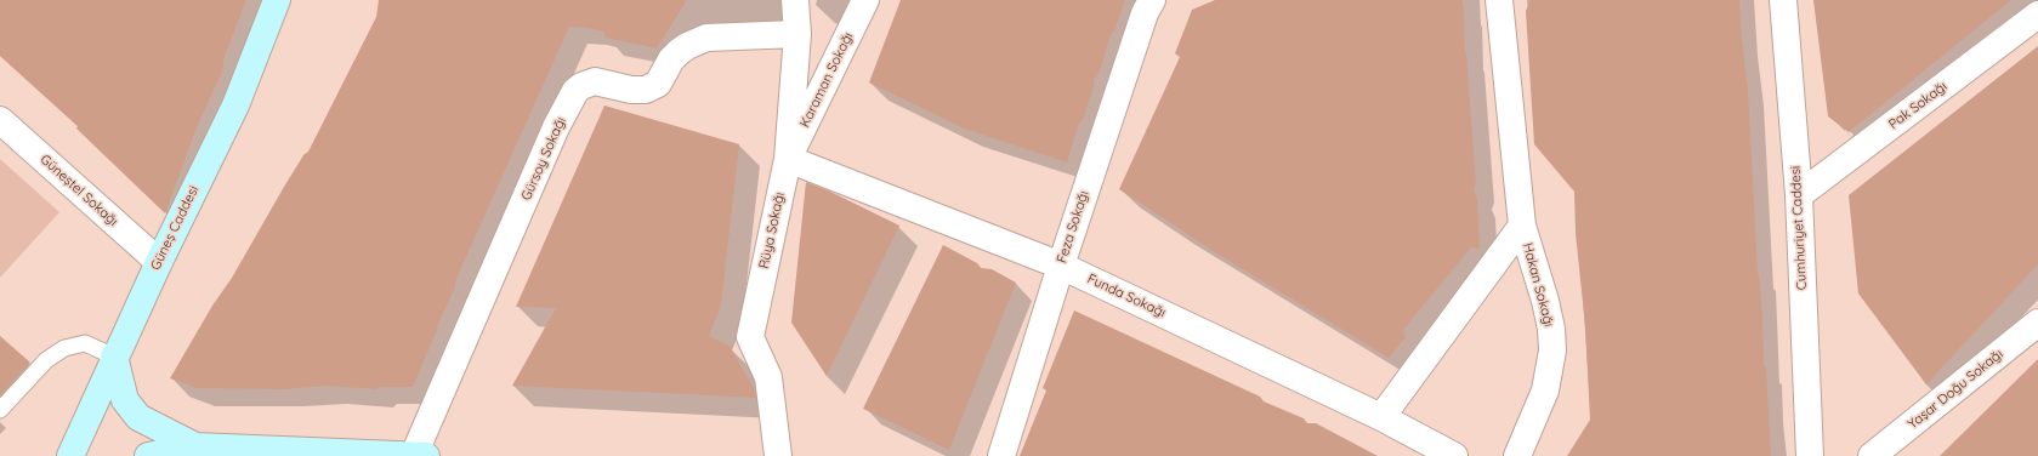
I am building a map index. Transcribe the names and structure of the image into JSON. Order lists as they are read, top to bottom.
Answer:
{
  "streets": {
    "main road": ["Güneş Caddesi"],
    "street": [
      "Karaman Sokağı",
      "Pak Sokağı",
      "Gürsoy Sokağı",
      "Güneştel Sokağı",
      "Feza Sokağı",
      "Cumhuriyet Caddesi",
      "Rüya Sokağı",
      "Hakan Sokağı",
      "Funda Sokağı",
      "Yaşar Doğu Sokağı"
    ]
  },
  "crossings": [
    ["Karaman Sokağı", "Rüya Sokağı"],
    ["Karaman Sokağı", "Funda Sokağı"],
    ["Pak Sokağı", "Cumhuriyet Caddesi"],
    ["Gürsoy Sokağı", "Rüya Sokağı"],
    ["Güneştel Sokağı", "Güneş Caddesi"],
    ["Feza Sokağı", "Funda Sokağı"],
    ["Rüya Sokağı", "Funda Sokağı"],
    ["Hakan Sokağı", "Funda Sokağı"]
  ]
}
